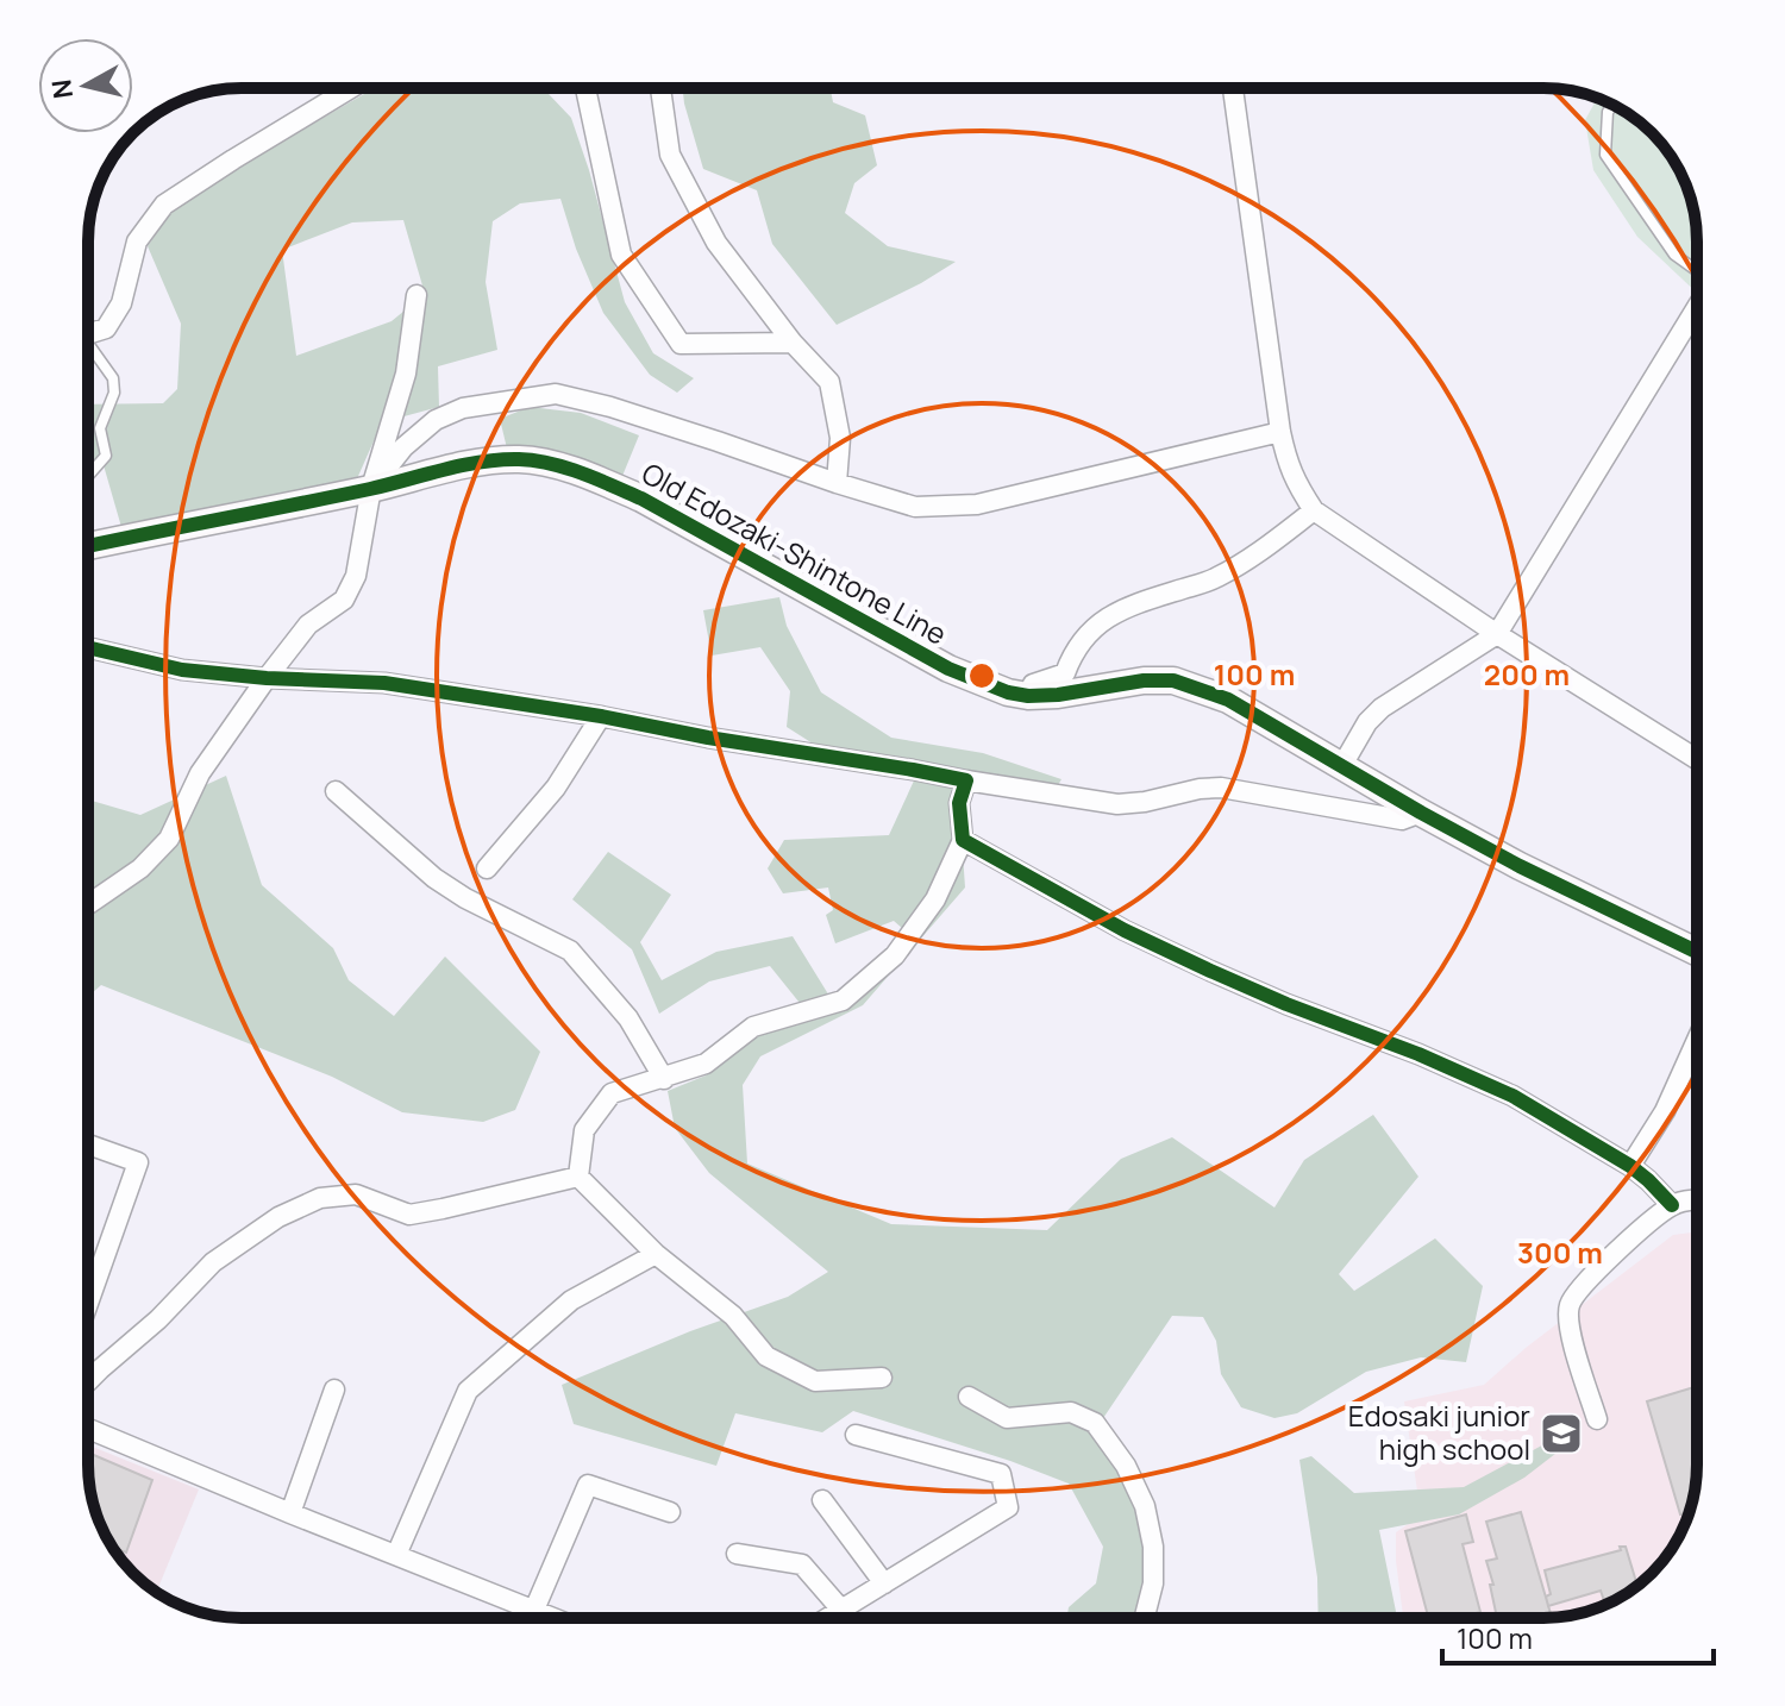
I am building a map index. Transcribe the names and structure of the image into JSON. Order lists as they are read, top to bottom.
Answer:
{
  "streets": {
    "street": ["Old Edozaki-Shintone Line"]
  },
  "places": {
    "school or university": ["Edosaki junior high school"]
  },
  "scale_bar": "100 m",
  "north": "left",
  "rings": ["100 m", "200 m", "300 m"]
}
